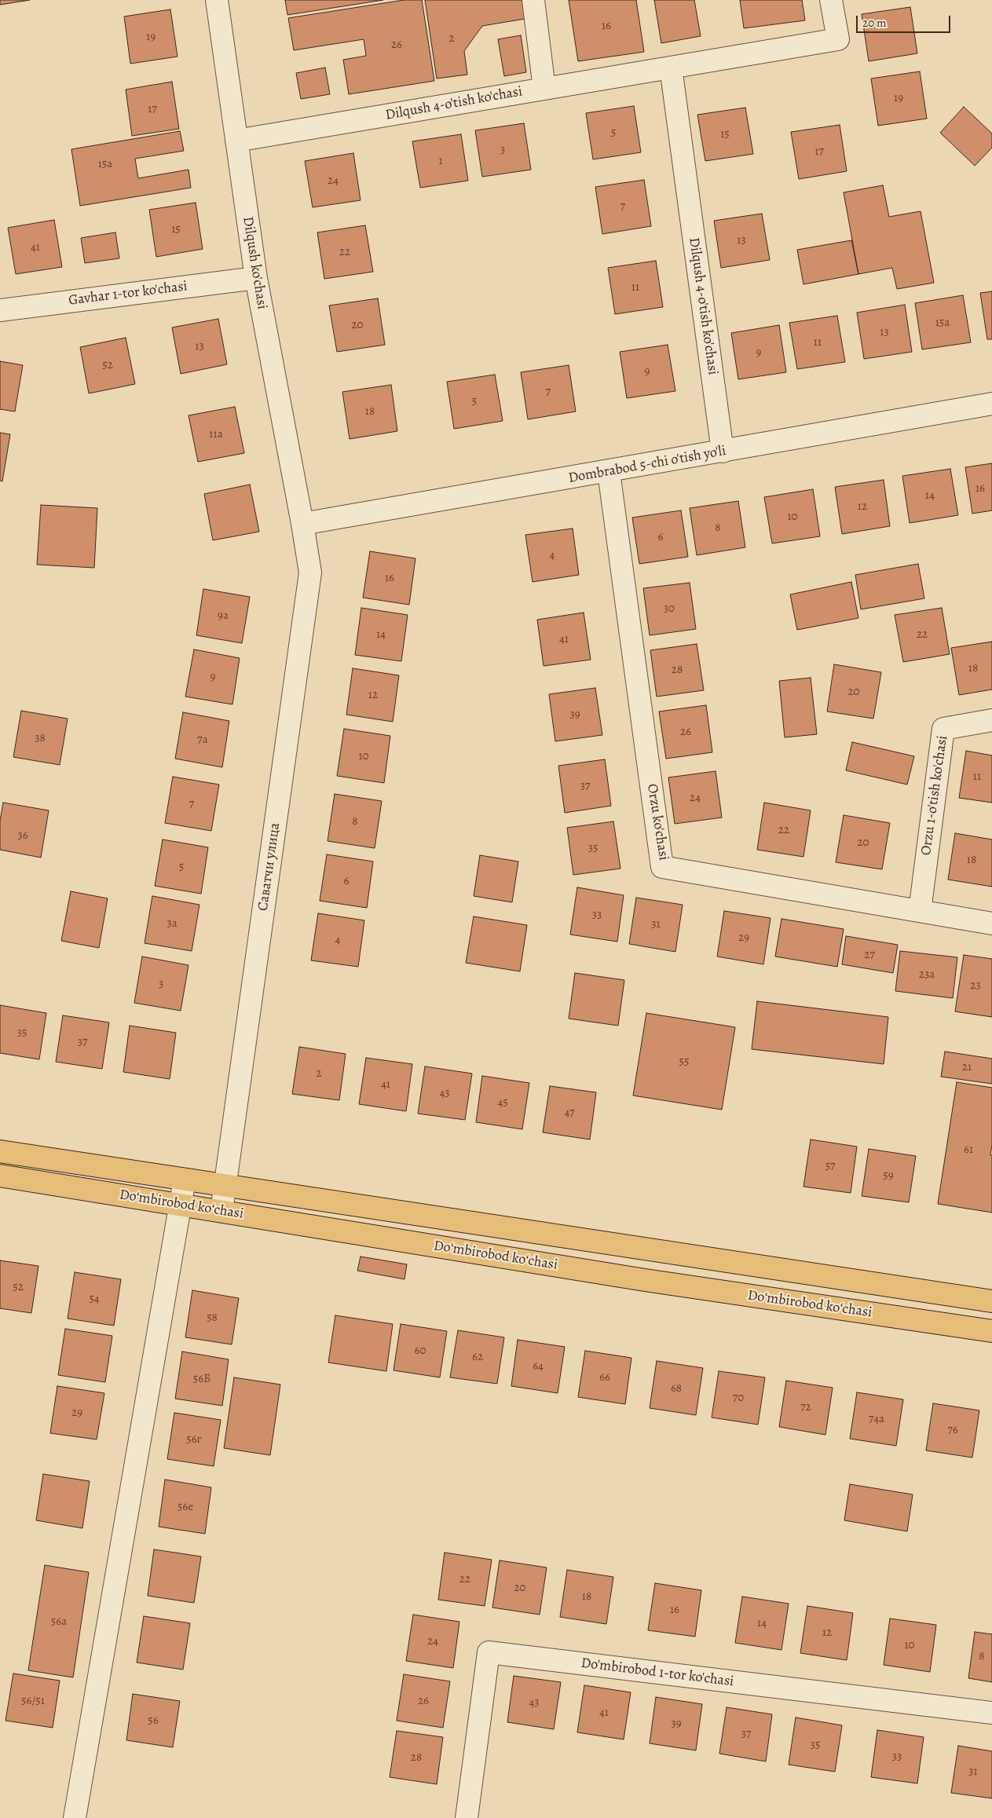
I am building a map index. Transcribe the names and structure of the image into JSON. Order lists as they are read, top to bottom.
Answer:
{
  "streets": {
    "main road": ["Doʻmbirobod koʻchasi"],
    "street": [
      "Dilqush 4-o'tish ko'chasi",
      "Dilqush ko'chasi",
      "Gavhar 1-tor ko'chasi",
      "Dombrabod 5-chi o'tish yo'li",
      "Orzu 1-o'tish ko'chasi",
      "Orzu ko'chasi",
      "Саватчи улица",
      "Do'mbirobod 1-tor ko'chasi"
    ]
  },
  "crossings": [
    ["Dilqush 4-o'tish ko'chasi", "Dilqush ko'chasi"],
    ["Dilqush 4-o'tish ko'chasi", "Dombrabod 5-chi o'tish yo'li"],
    ["Dilqush ko'chasi", "Gavhar 1-tor ko'chasi"],
    ["Dilqush ko'chasi", "Dombrabod 5-chi o'tish yo'li"],
    ["Dilqush ko'chasi", "Саватчи улица"],
    ["Dombrabod 5-chi o'tish yo'li", "Orzu ko'chasi"],
    ["Dombrabod 5-chi o'tish yo'li", "Саватчи улица"],
    ["Orzu 1-o'tish ko'chasi", "Orzu ko'chasi"],
    ["Саватчи улица", "Doʻmbirobod koʻchasi"]
  ],
  "house_numbers": [
    "16",
    "19",
    "2",
    "26",
    "19",
    "17",
    "5",
    "15",
    "3",
    "17",
    "1",
    "15a",
    "24",
    "7",
    "15",
    "13",
    "41",
    "22",
    "11",
    "15a",
    "20",
    "13",
    "11",
    "13",
    "9",
    "52",
    "9",
    "7",
    "5",
    "18",
    "11a",
    "16",
    "14",
    "12",
    "10",
    "8",
    "6",
    "4",
    "16",
    "30",
    "9a",
    "14",
    "22",
    "41",
    "18",
    "28",
    "9",
    "20",
    "12",
    "39",
    "26",
    "38",
    "7a",
    "10",
    "11",
    "37",
    "24",
    "7",
    "8",
    "22",
    "36",
    "20",
    "35",
    "18",
    "5",
    "6",
    "33",
    "3a",
    "31",
    "29",
    "4",
    "27",
    "23a",
    "3",
    "23",
    "35",
    "37",
    "55",
    "21",
    "2",
    "41",
    "43",
    "45",
    "47",
    "61",
    "57",
    "59",
    "52",
    "54",
    "58",
    "60",
    "62",
    "64",
    "66",
    "56Б",
    "68",
    "70",
    "72",
    "29",
    "74а",
    "76",
    "56г",
    "56е",
    "22",
    "20",
    "18",
    "16",
    "56а",
    "14",
    "12",
    "24",
    "10",
    "8",
    "56/51",
    "26",
    "43",
    "41",
    "56",
    "39",
    "37",
    "35",
    "33",
    "28",
    "31"
  ],
  "scale_bar": "20 m"
}
